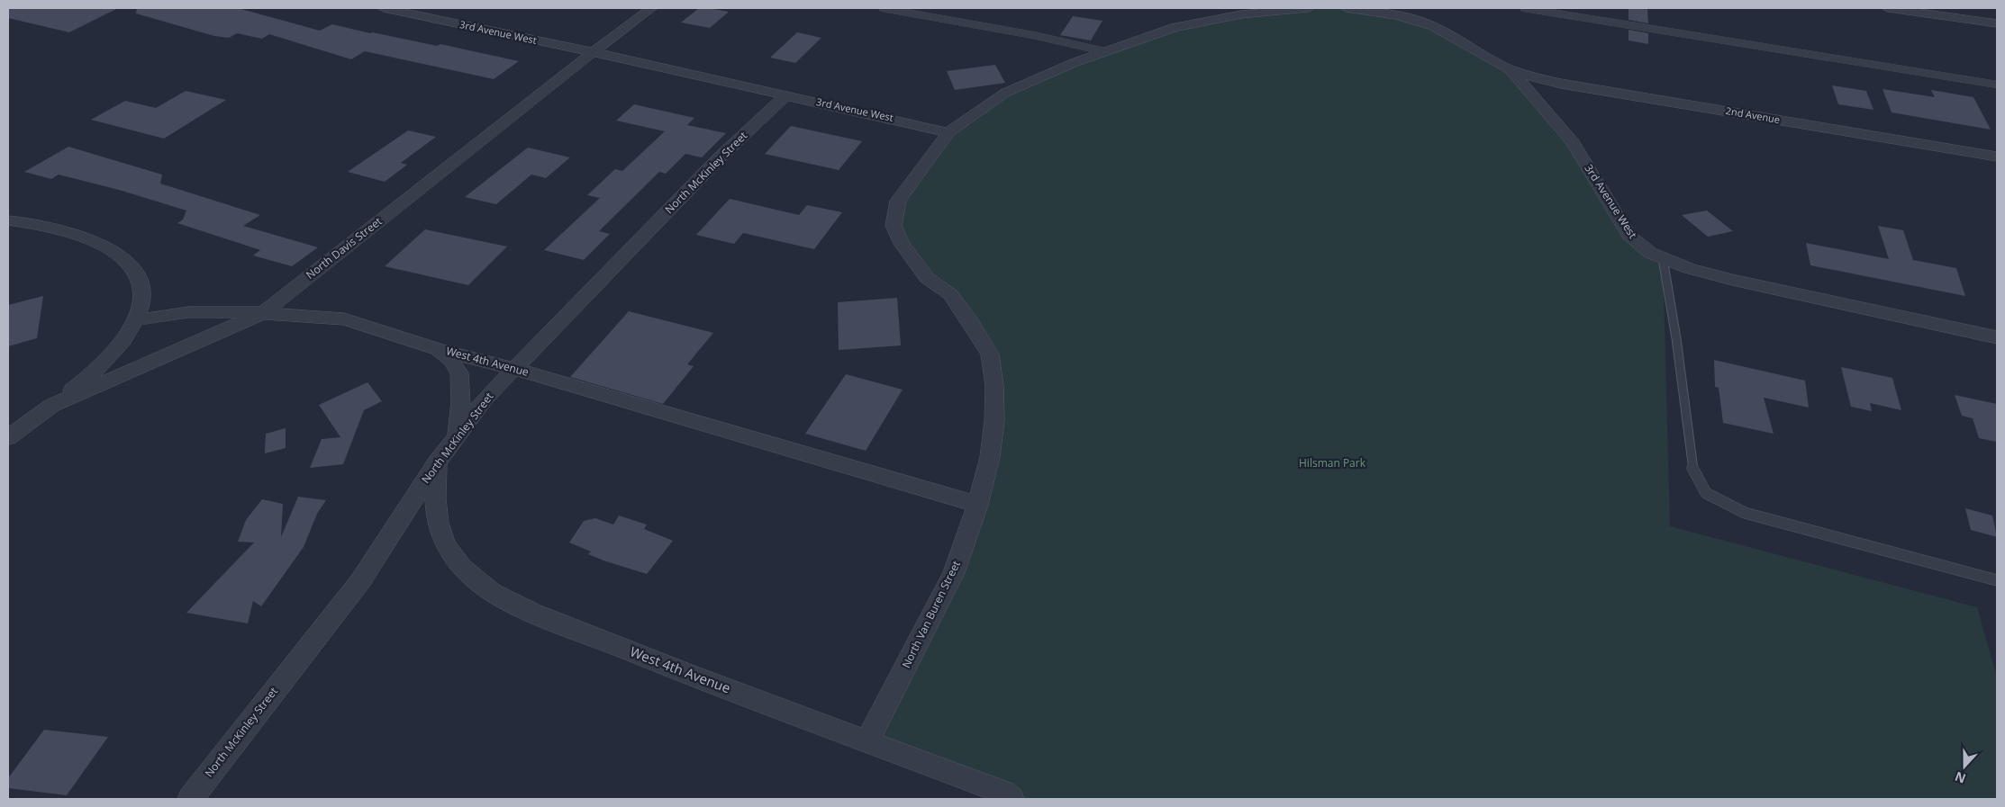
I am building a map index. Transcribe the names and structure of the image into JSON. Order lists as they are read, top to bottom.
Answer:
{
  "streets": {
    "street": [
      "3rd Avenue West",
      "2nd Avenue",
      "North McKinley Street",
      "North Davis Street",
      "West 4th Avenue",
      "North Van Buren Street"
    ]
  },
  "crossings": [
    ["3rd Avenue West", "2nd Avenue"],
    ["3rd Avenue West", "North McKinley Street"],
    ["3rd Avenue West", "North Davis Street"],
    ["3rd Avenue West", "North Van Buren Street"],
    ["North McKinley Street", "West 4th Avenue"],
    ["North Davis Street", "West 4th Avenue"],
    ["West 4th Avenue", "North Van Buren Street"]
  ],
  "parks": ["Hilsman Park"],
  "north": "bottom"
}
